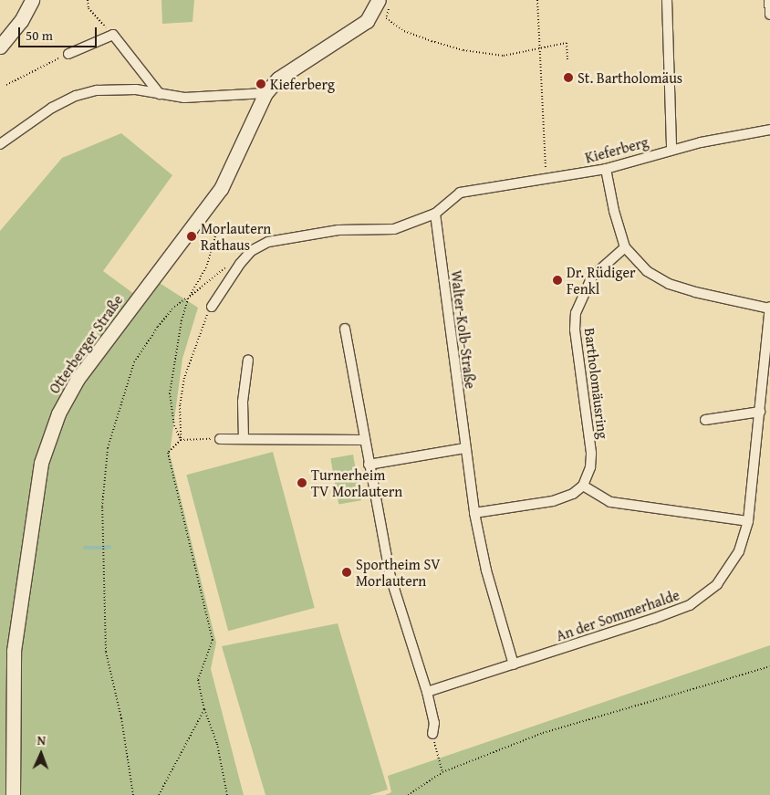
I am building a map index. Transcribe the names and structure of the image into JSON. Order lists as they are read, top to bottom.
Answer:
{
  "streets": {
    "street": [
      "Kieferberg",
      "Walter-Kolb-Straße",
      "Otterberger Straße",
      "Bartholomäusring",
      "An der Sommerhalde"
    ]
  },
  "crossings": [
    ["Kieferberg", "Walter-Kolb-Straße"],
    ["Walter-Kolb-Straße", "An der Sommerhalde"]
  ],
  "places": [
    "St. Bartholomäus",
    "Kieferberg",
    "Morlautern Rathaus",
    "Dr. Rüdiger Fenkl",
    "Turnerheim TV Morlautern",
    "Sportheim SV Morlautern"
  ],
  "scale_bar": "50 m",
  "north": "top"
}
